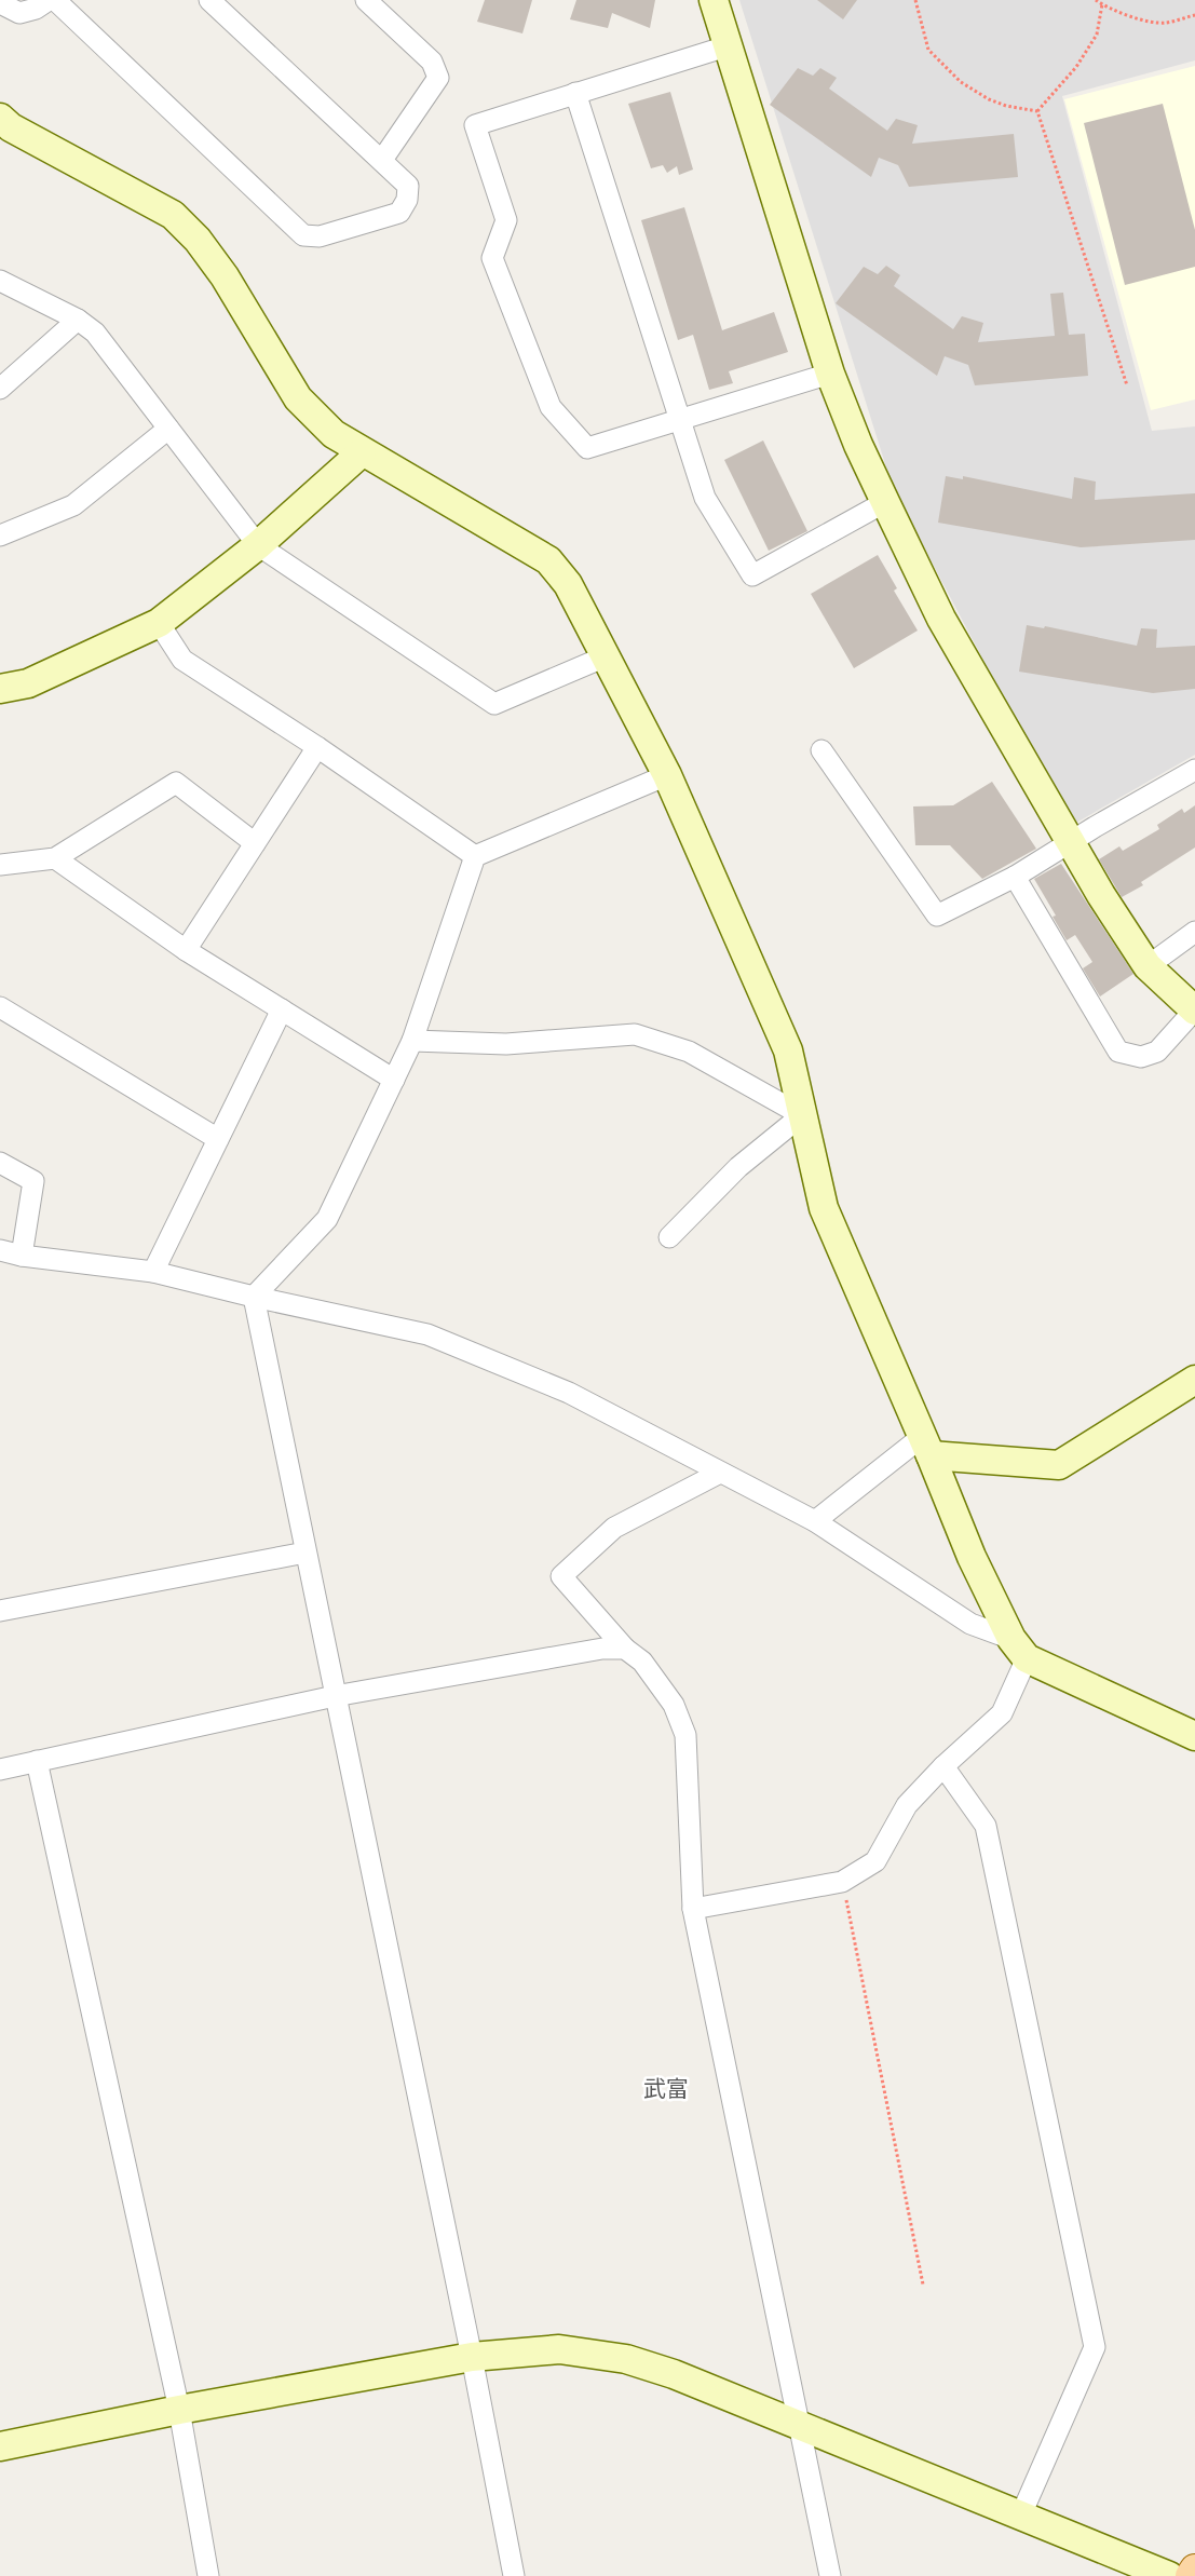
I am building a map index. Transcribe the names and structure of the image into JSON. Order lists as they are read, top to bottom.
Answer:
{
  "districts": ["武富"]
}
